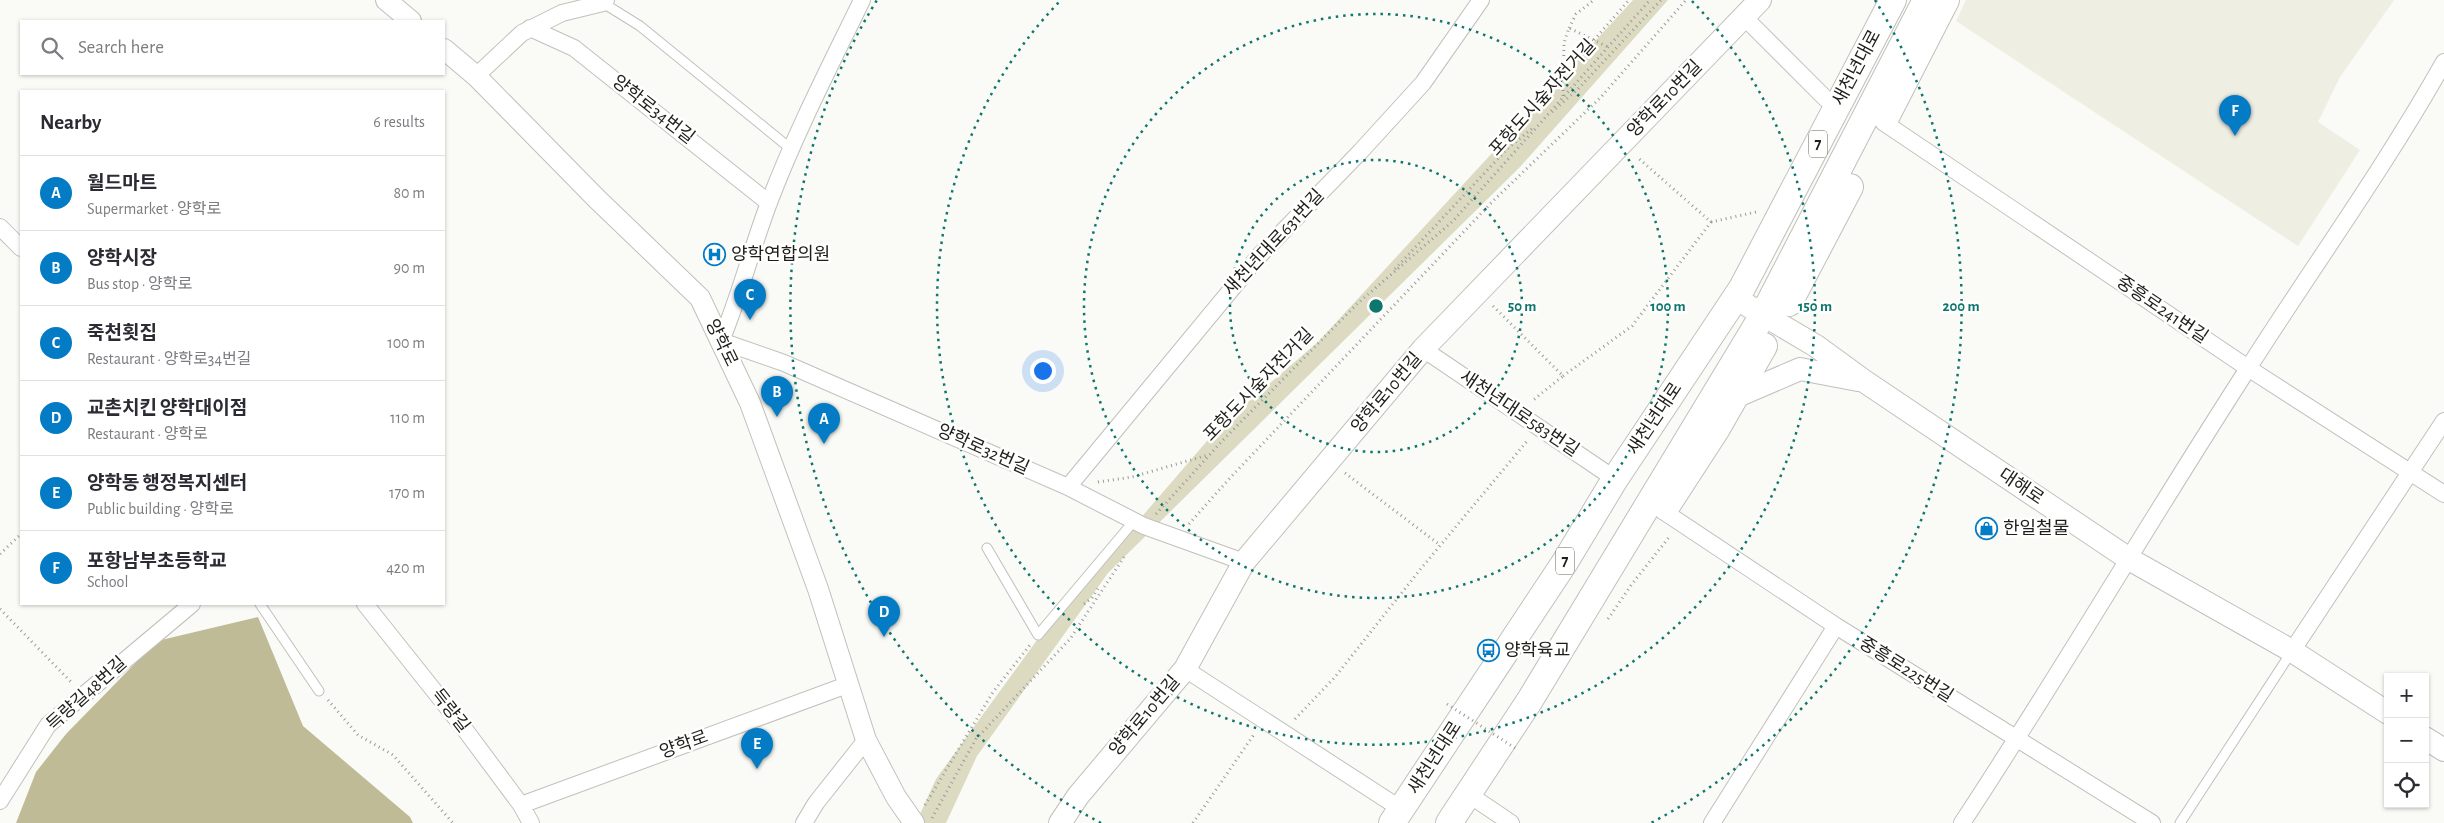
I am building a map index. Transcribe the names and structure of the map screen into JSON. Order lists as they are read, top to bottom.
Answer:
{
  "streets": {
    "main road": [
      "새천년대로",
      "양학로10번길",
      "7",
      "대해로"
    ],
    "street": [
      "양학로34번길",
      "새천년대로631번길",
      "중흥로241번길",
      "양학로",
      "새천년대로583번길",
      "양학로32번길",
      "중흥로225번길",
      "득량길48번길",
      "득량길"
    ],
    "path": ["포항도시숲자전거길"]
  },
  "crossings": [
    ["새천년대로", "새천년대로583번길"],
    ["새천년대로", "대해로"],
    ["포항도시숲자전거길", "양학로"],
    ["포항도시숲자전거길", "양학로32번길"],
    ["양학로10번길", "새천년대로583번길"],
    ["양학로10번길", "양학로32번길"],
    ["새천년대로631번길", "양학로32번길"],
    ["양학로", "양학로32번길"],
    ["양학로", "득량길"]
  ],
  "places": {
    "hospital": ["양학연합의원"],
    "shop": ["한일철물"],
    "bus stop": ["양학육교"]
  },
  "page": {
    "search": "Search here",
    "heading": ["Nearby", "6 results"],
    "pins": [
      "F",
      "C",
      "B",
      "A",
      "D",
      "E"
    ],
    "list": [
      {
        "mark": "A",
        "name": "월드마트",
        "note": "Supermarket · 양학로",
        "value": "80 m"
      },
      {
        "mark": "B",
        "name": "양학시장",
        "note": "Bus stop · 양학로",
        "value": "90 m"
      },
      {
        "mark": "C",
        "name": "죽천횟집",
        "note": "Restaurant · 양학로34번길",
        "value": "100 m"
      },
      {
        "mark": "D",
        "name": "교촌치킨 양학대이점",
        "note": "Restaurant · 양학로",
        "value": "110 m"
      },
      {
        "mark": "E",
        "name": "양학동 행정복지센터",
        "note": "Public building · 양학로",
        "value": "170 m"
      },
      {
        "mark": "F",
        "name": "포항남부초등학교",
        "note": "School",
        "value": "420 m"
      }
    ],
    "map_buttons": ["+", "−"]
  },
  "rings": [
    "50 m",
    "100 m",
    "150 m",
    "200 m"
  ]
}
